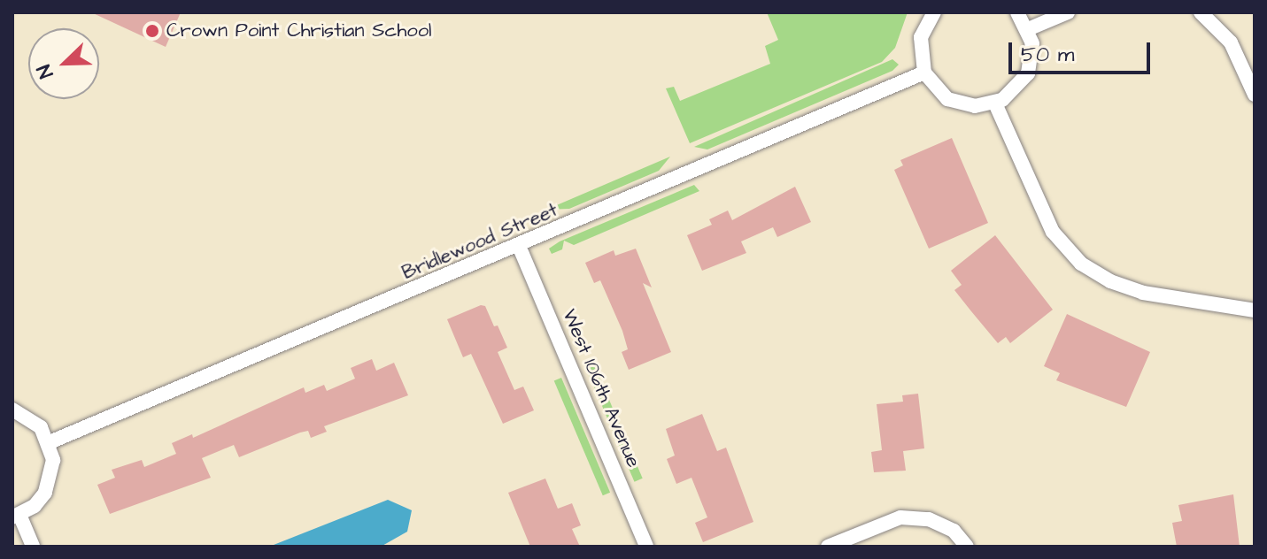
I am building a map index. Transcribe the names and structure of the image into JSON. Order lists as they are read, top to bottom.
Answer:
{
  "streets": {
    "street": ["Bridlewood Street", "West 106th Avenue"]
  },
  "crossings": [
    ["Bridlewood Street", "West 106th Avenue"]
  ],
  "places": ["Crown Point Christian School"],
  "scale_bar": "50 m",
  "north": "bottom left"
}
